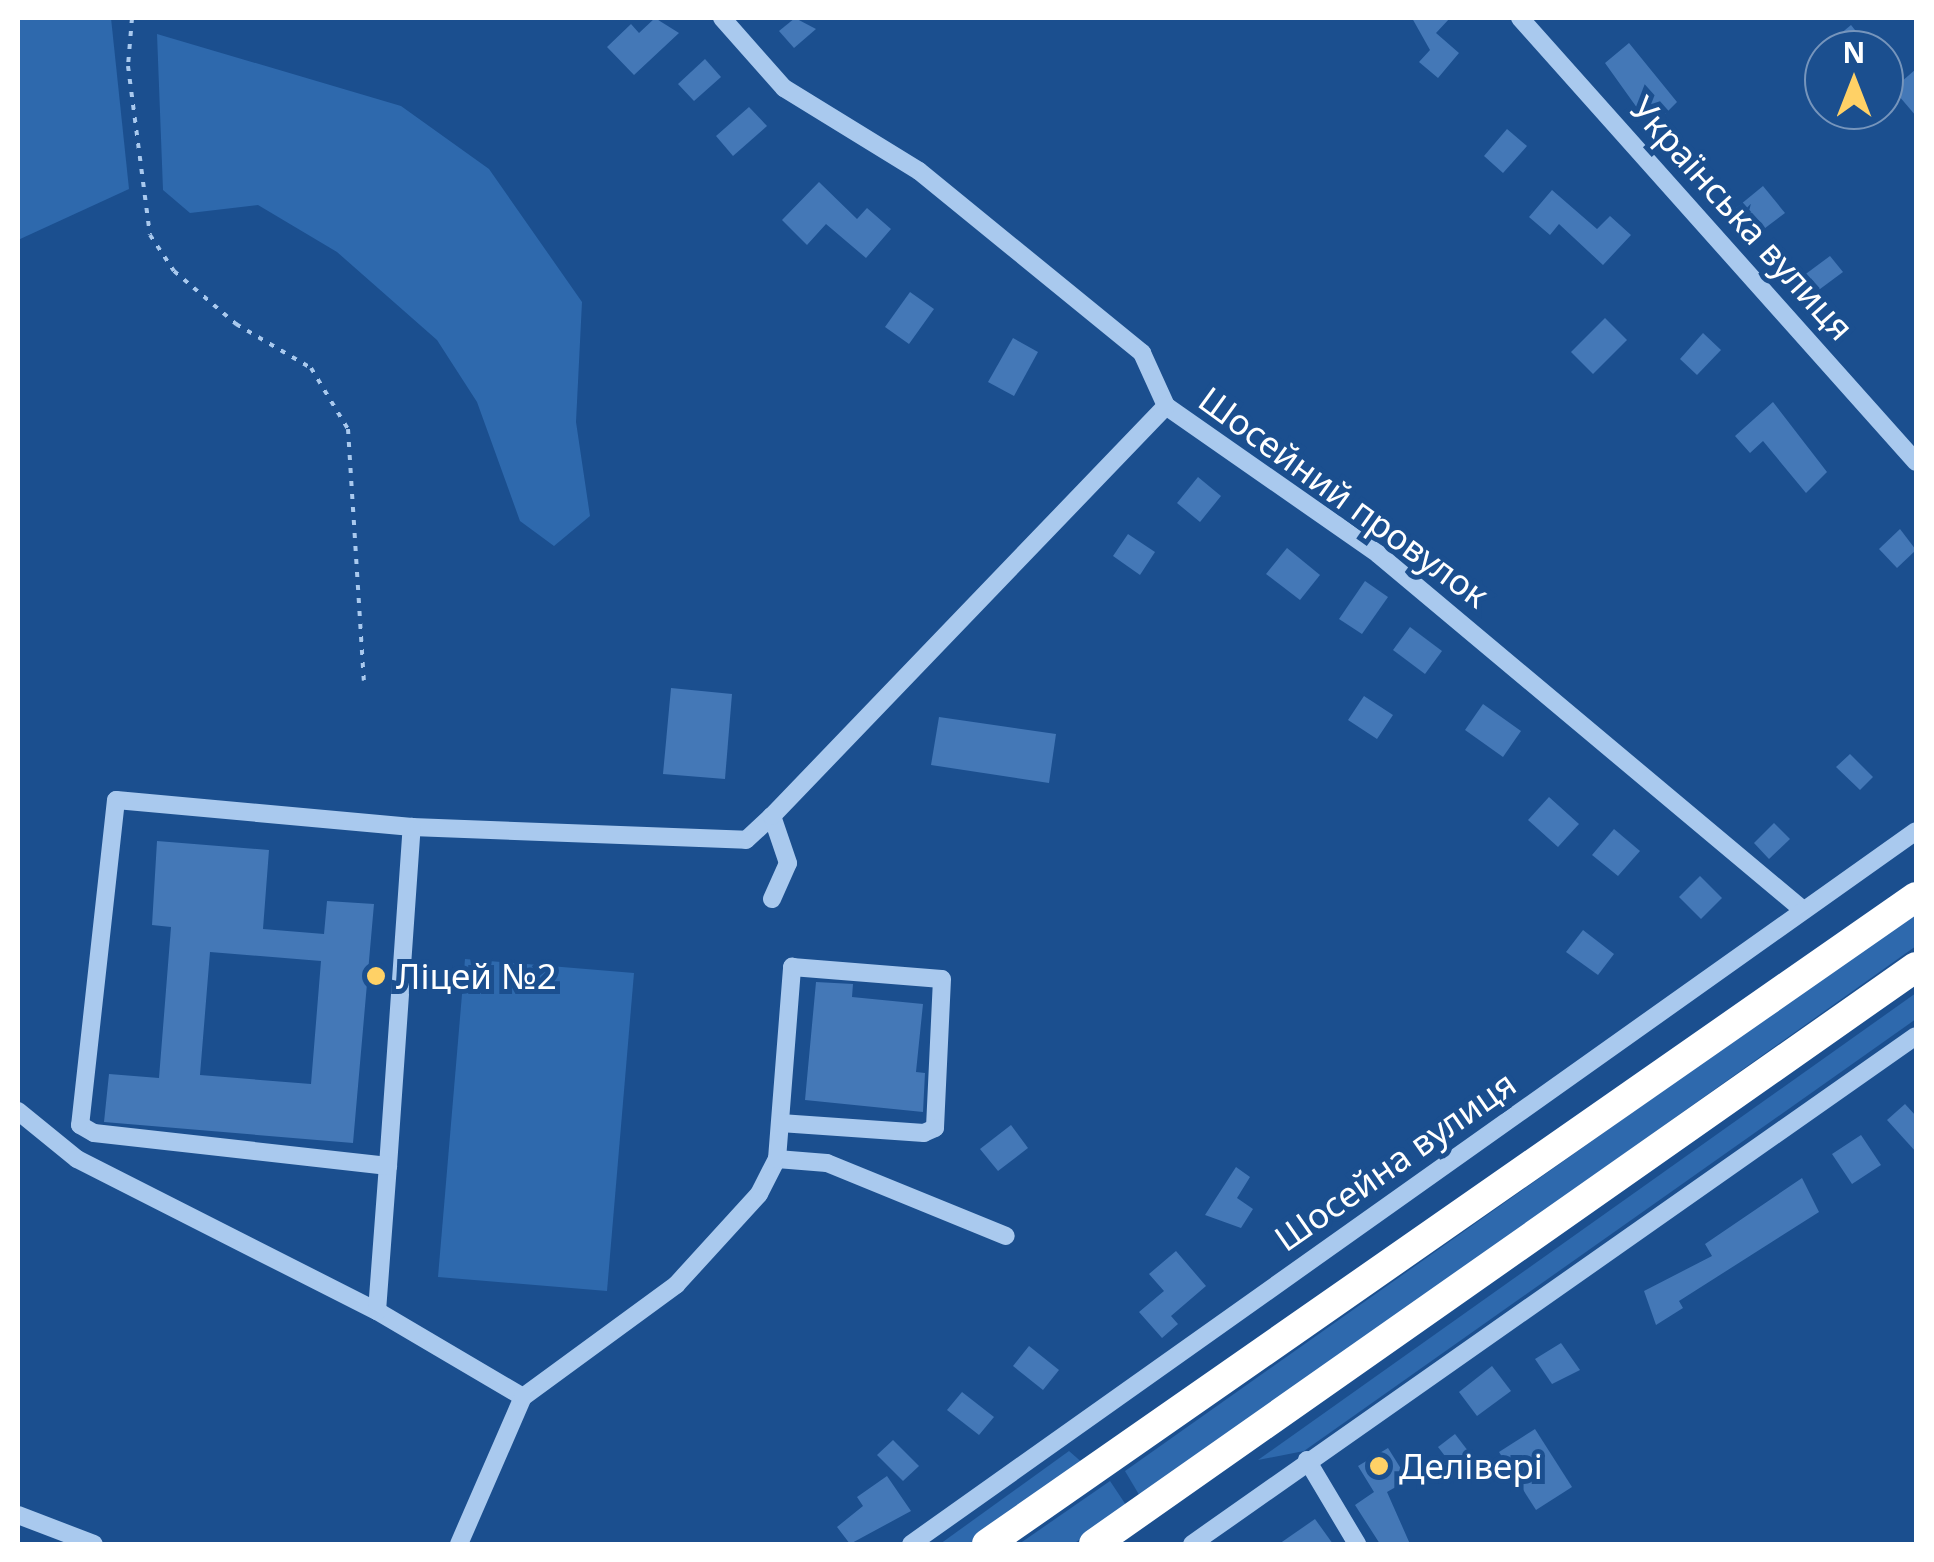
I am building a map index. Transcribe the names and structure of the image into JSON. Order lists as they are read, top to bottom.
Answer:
{
  "streets": {
    "street": ["Українська вулиця", "Шосейний провулок", "Шосейна вулиця"]
  },
  "crossings": [
    ["Шосейний провулок", "Шосейна вулиця"]
  ],
  "places": ["Ліцей №2", "Делівері"],
  "north": "top"
}
